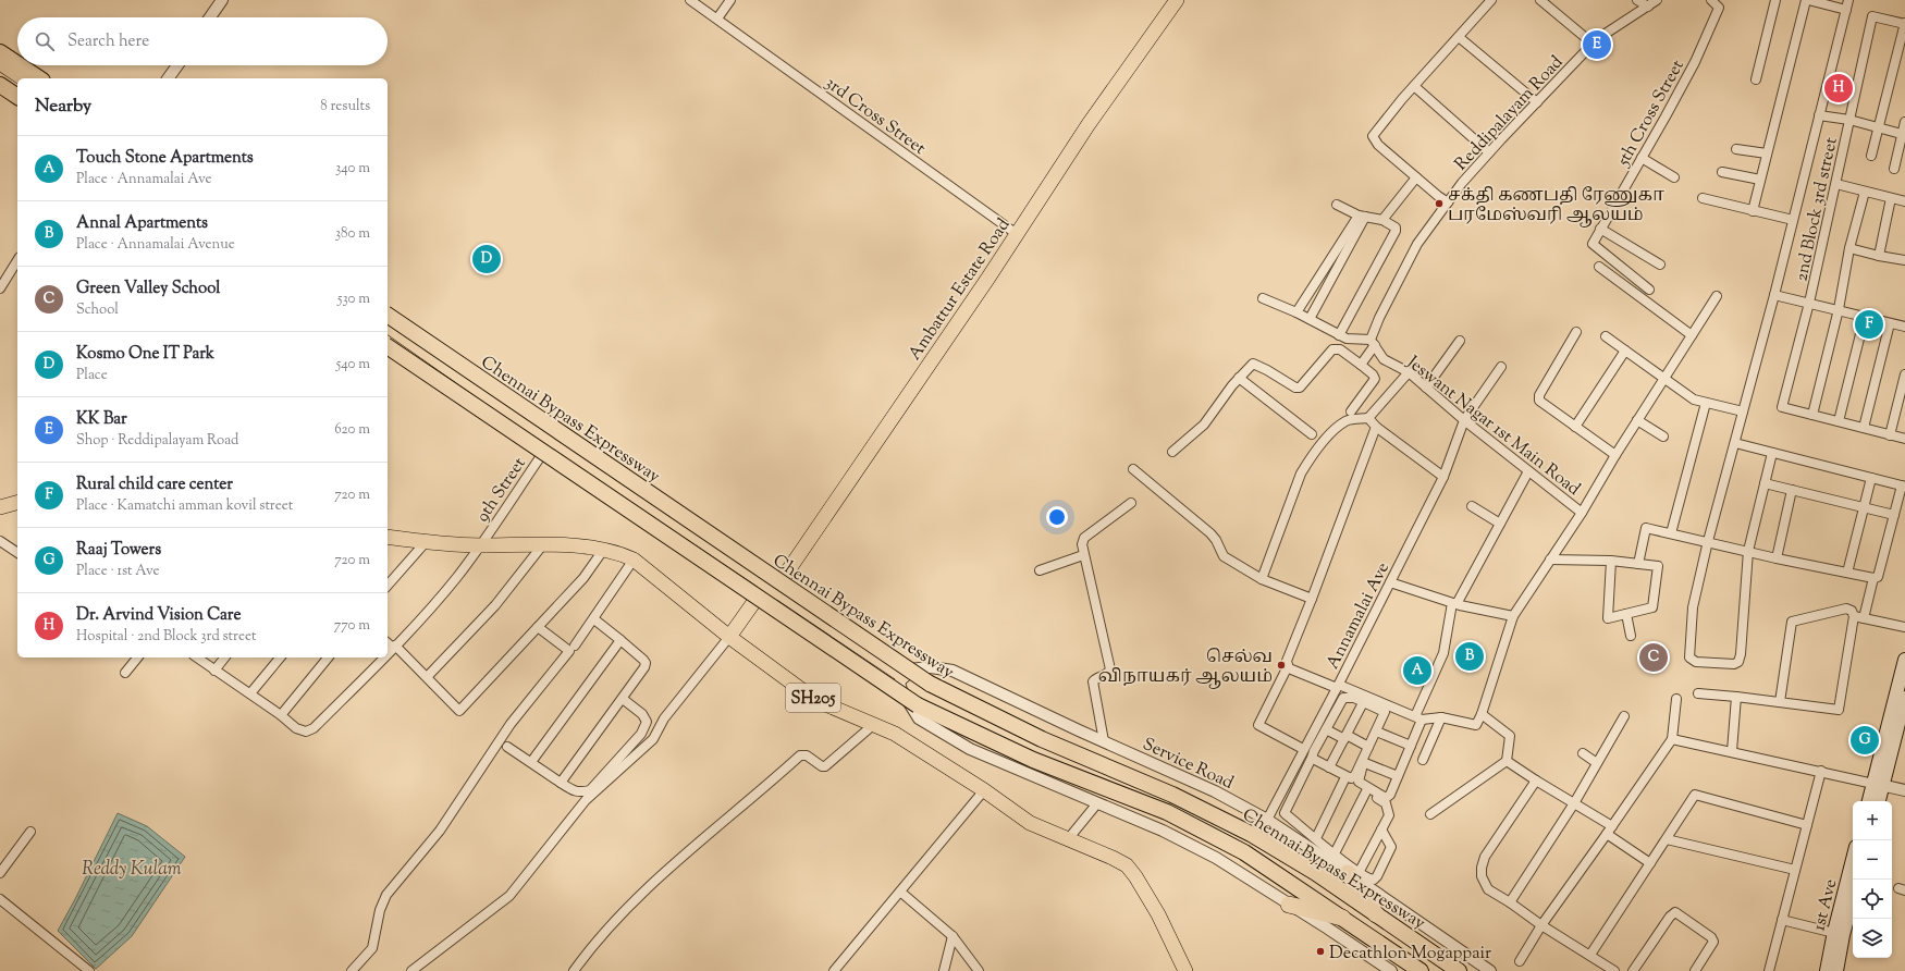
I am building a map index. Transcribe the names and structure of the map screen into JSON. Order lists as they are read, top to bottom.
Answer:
{
  "streets": {
    "highway": ["Chennai Bypass Expressway"],
    "main road": ["Ambattur Estate Road", "SH205", "1st Ave"],
    "street": [
      "Reddipalayam Road",
      "5th Cross Street",
      "3rd Cross Street",
      "2nd Block 3rd street",
      "Jeswant Nagar 1st Main Road",
      "9th Street",
      "Annamalai Ave",
      "Service Road"
    ]
  },
  "crossings": [
    ["Reddipalayam Road", "Jeswant Nagar 1st Main Road"],
    ["3rd Cross Street", "Ambattur Estate Road"],
    ["Ambattur Estate Road", "SH205"],
    ["Jeswant Nagar 1st Main Road", "Annamalai Ave"],
    ["9th Street", "SH205"],
    ["Annamalai Ave", "Service Road"]
  ],
  "water": ["Reddy Kulam"],
  "places": ["சக்தி கணபதி ரேணுகா பரமேஸ்வரி ஆலயம்", "செல்வ விநாயகர் ஆலயம்", "Decathlon Mogappair"],
  "page": {
    "search": "Search here",
    "pins": [
      "E",
      "H",
      "D",
      "F",
      "B",
      "C",
      "A",
      "G"
    ],
    "heading": ["Nearby", "8 results"],
    "list": [
      {
        "mark": "A",
        "name": "Touch Stone Apartments",
        "note": "Place · Annamalai Ave",
        "value": "340 m"
      },
      {
        "mark": "B",
        "name": "Annal Apartments",
        "note": "Place · Annamalai Avenue",
        "value": "380 m"
      },
      {
        "mark": "C",
        "name": "Green Valley School",
        "note": "School",
        "value": "530 m"
      },
      {
        "mark": "D",
        "name": "Kosmo One IT Park",
        "note": "Place",
        "value": "540 m"
      },
      {
        "mark": "E",
        "name": "KK Bar",
        "note": "Shop · Reddipalayam Road",
        "value": "620 m"
      },
      {
        "mark": "F",
        "name": "Rural child care center",
        "note": "Place · Kamatchi amman kovil street",
        "value": "720 m"
      },
      {
        "mark": "G",
        "name": "Raaj Towers",
        "note": "Place · 1st Ave",
        "value": "720 m"
      },
      {
        "mark": "H",
        "name": "Dr. Arvind Vision Care",
        "note": "Hospital · 2nd Block 3rd street",
        "value": "770 m"
      }
    ],
    "map_buttons": ["+", "−"]
  }
}
